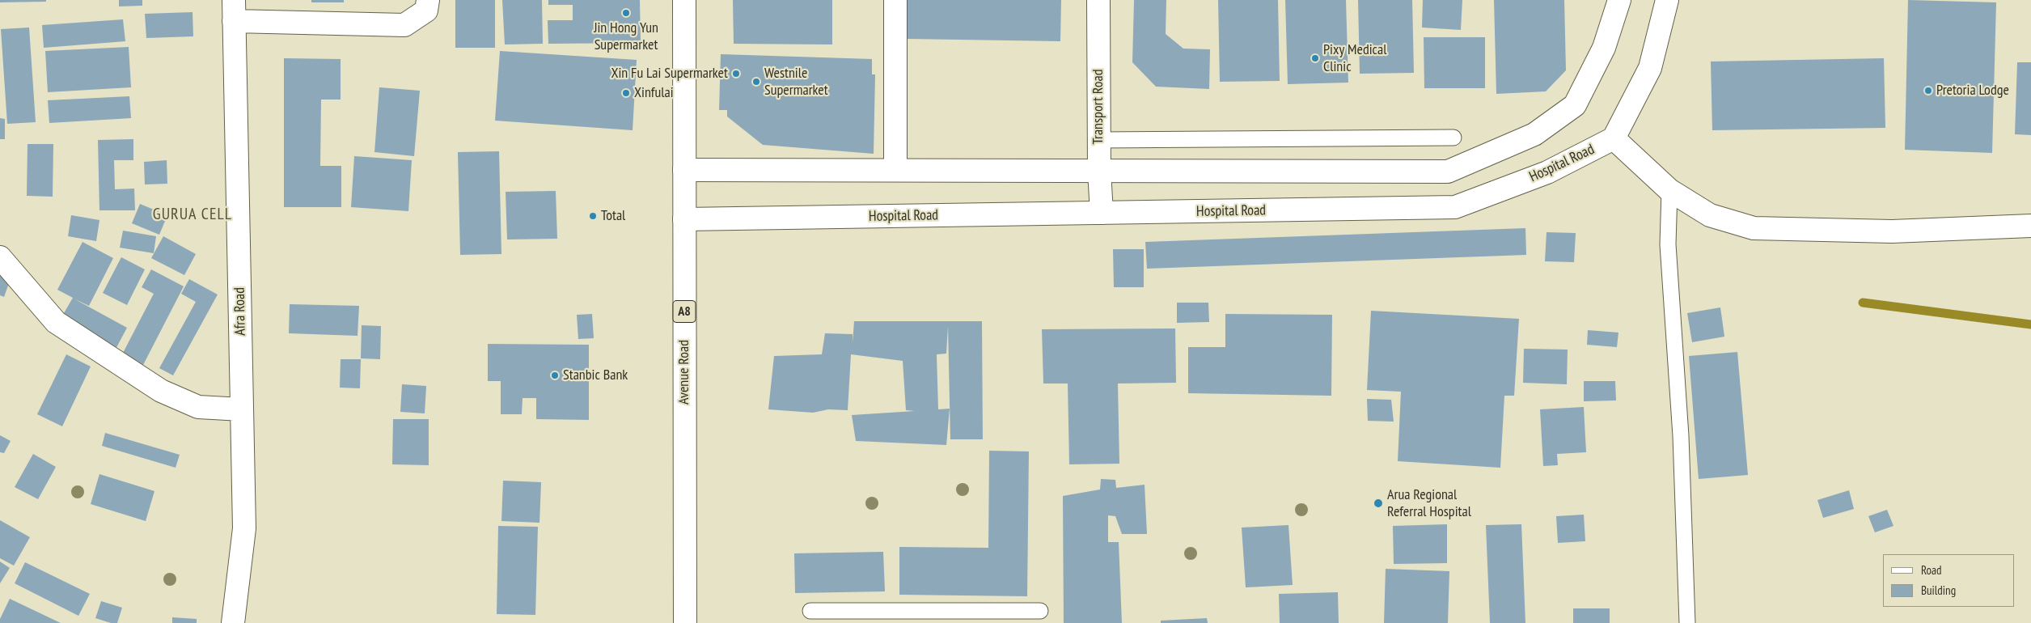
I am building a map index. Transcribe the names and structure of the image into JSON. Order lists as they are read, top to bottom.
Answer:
{
  "streets": {
    "main road": [
      "Transport Road",
      "Hospital Road",
      "Afra Road",
      "A8",
      "Avenue Road"
    ]
  },
  "crossings": [
    ["Transport Road", "Hospital Road"],
    ["Hospital Road", "Avenue Road"]
  ],
  "districts": ["GURUA CELL"],
  "places": [
    "Jin Hong Yun Supermarket",
    "Pixy Medical Clinic",
    "Xin Fu Lai Supermarket",
    "Westnile Supermarket",
    "Pretoria Lodge",
    "Xinfulai",
    "Total",
    "Stanbic Bank",
    "Arua Regional Referral Hospital"
  ],
  "legend": ["Road", "Building"]
}
